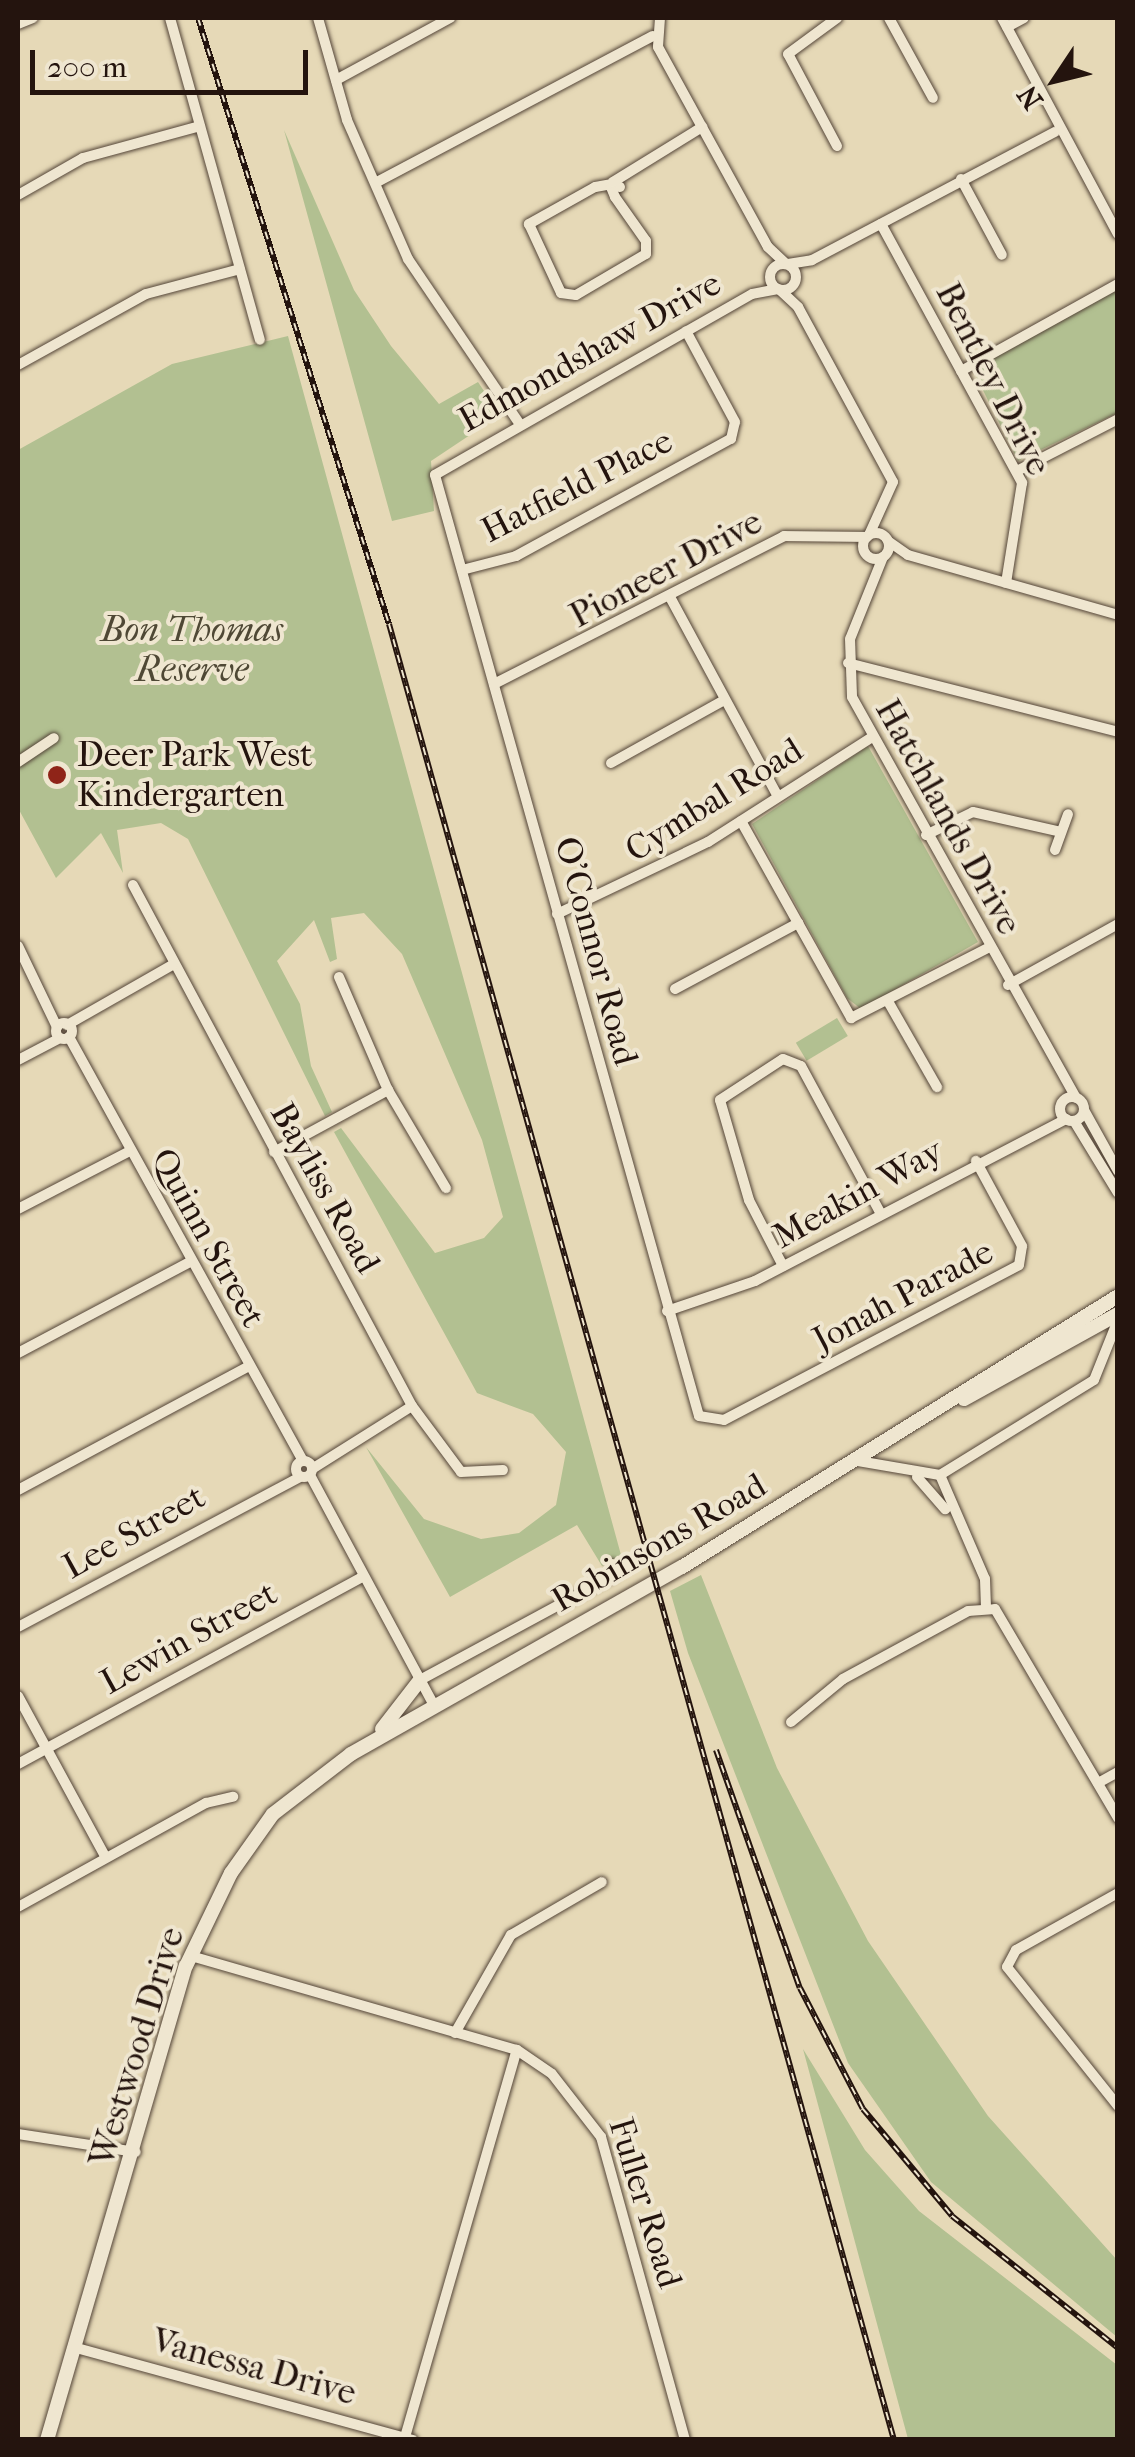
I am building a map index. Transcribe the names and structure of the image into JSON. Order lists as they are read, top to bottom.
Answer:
{
  "streets": {
    "main road": ["Robinsons Road", "Westwood Drive"],
    "street": [
      "Edmondshaw Drive",
      "Bentley Drive",
      "Hatfield Place",
      "Pioneer Drive",
      "Cymbal Road",
      "Hatchlands Drive",
      "O'Connor Road",
      "Bayliss Road",
      "Meakin Way",
      "Quinn Street",
      "Jonah Parade",
      "Lee Street",
      "Lewin Street",
      "Fuller Road",
      "Vanessa Drive"
    ]
  },
  "crossings": [
    ["Edmondshaw Drive", "Hatfield Place"],
    ["Edmondshaw Drive", "O'Connor Road"],
    ["Hatfield Place", "O'Connor Road"],
    ["Pioneer Drive", "O'Connor Road"],
    ["Cymbal Road", "Hatchlands Drive"],
    ["Cymbal Road", "O'Connor Road"],
    ["Hatchlands Drive", "Meakin Way"],
    ["O'Connor Road", "Meakin Way"],
    ["O'Connor Road", "Jonah Parade"],
    ["Bayliss Road", "Lee Street"],
    ["Meakin Way", "Jonah Parade"],
    ["Quinn Street", "Lee Street"],
    ["Quinn Street", "Robinsons Road"],
    ["Quinn Street", "Lewin Street"],
    ["Quinn Street", "Westwood Drive"],
    ["Robinsons Road", "Westwood Drive"],
    ["Westwood Drive", "Fuller Road"],
    ["Westwood Drive", "Vanessa Drive"]
  ],
  "parks": ["Bon Thomas Reserve"],
  "places": ["Deer Park West Kindergarten"],
  "scale_bar": "200 m",
  "north": "bottom left"
}
